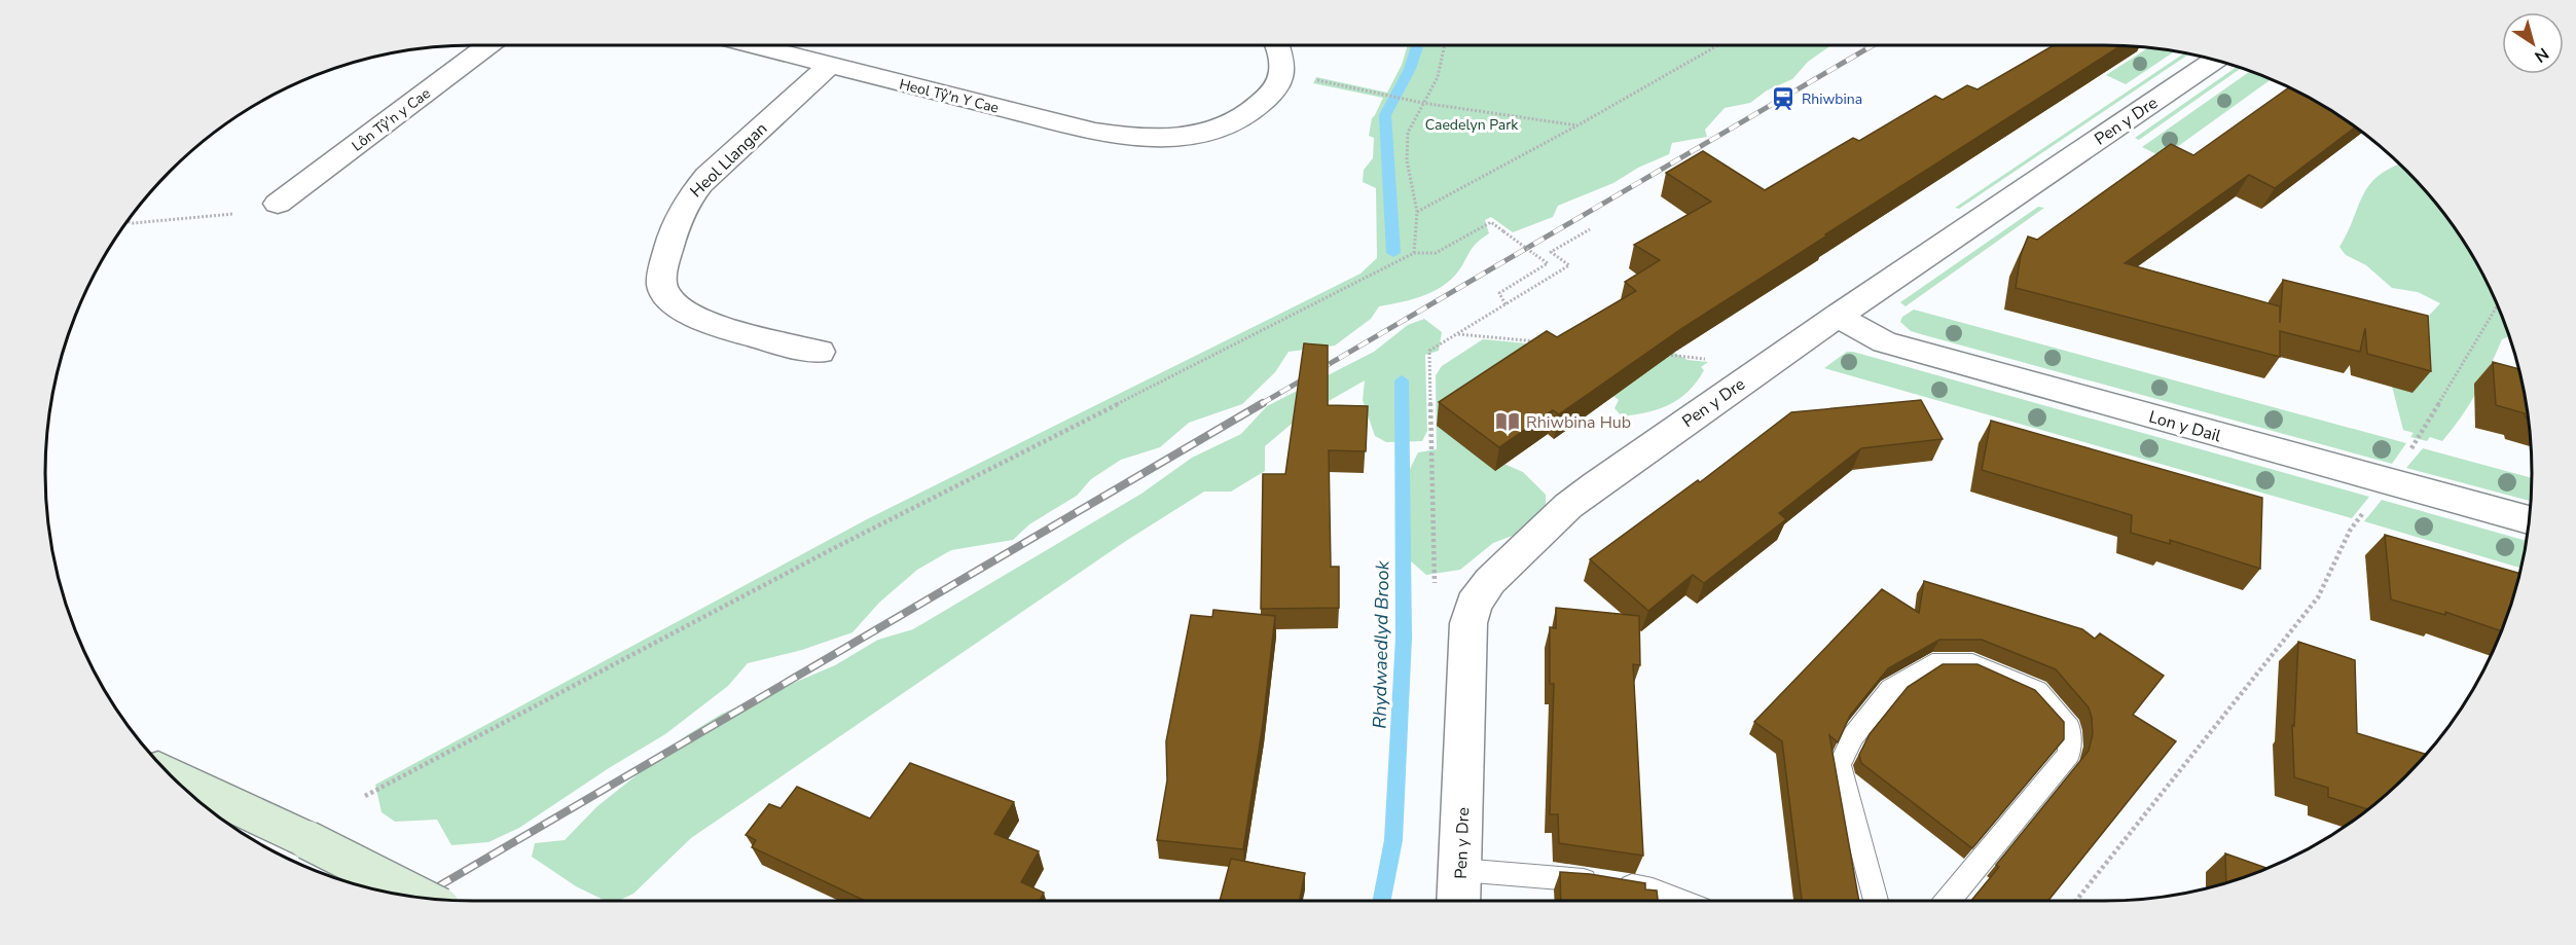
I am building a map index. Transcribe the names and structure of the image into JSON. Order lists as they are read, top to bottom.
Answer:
{
  "streets": {
    "street": [
      "Heol Tŷ'n Y Cae",
      "Lôn Tŷ'n y Cae",
      "Pen y Dre",
      "Heol Llangan",
      "Lon y Dail"
    ]
  },
  "crossings": [
    ["Heol Tŷ'n Y Cae", "Heol Llangan"],
    ["Pen y Dre", "Lon y Dail"]
  ],
  "water": ["Rhydwaedlyd Brook"],
  "parks": ["Caedelyn Park"],
  "places": {
    "station": ["Rhiwbina"],
    "library": ["Rhiwbina Hub"]
  },
  "north": "bottom right"
}
